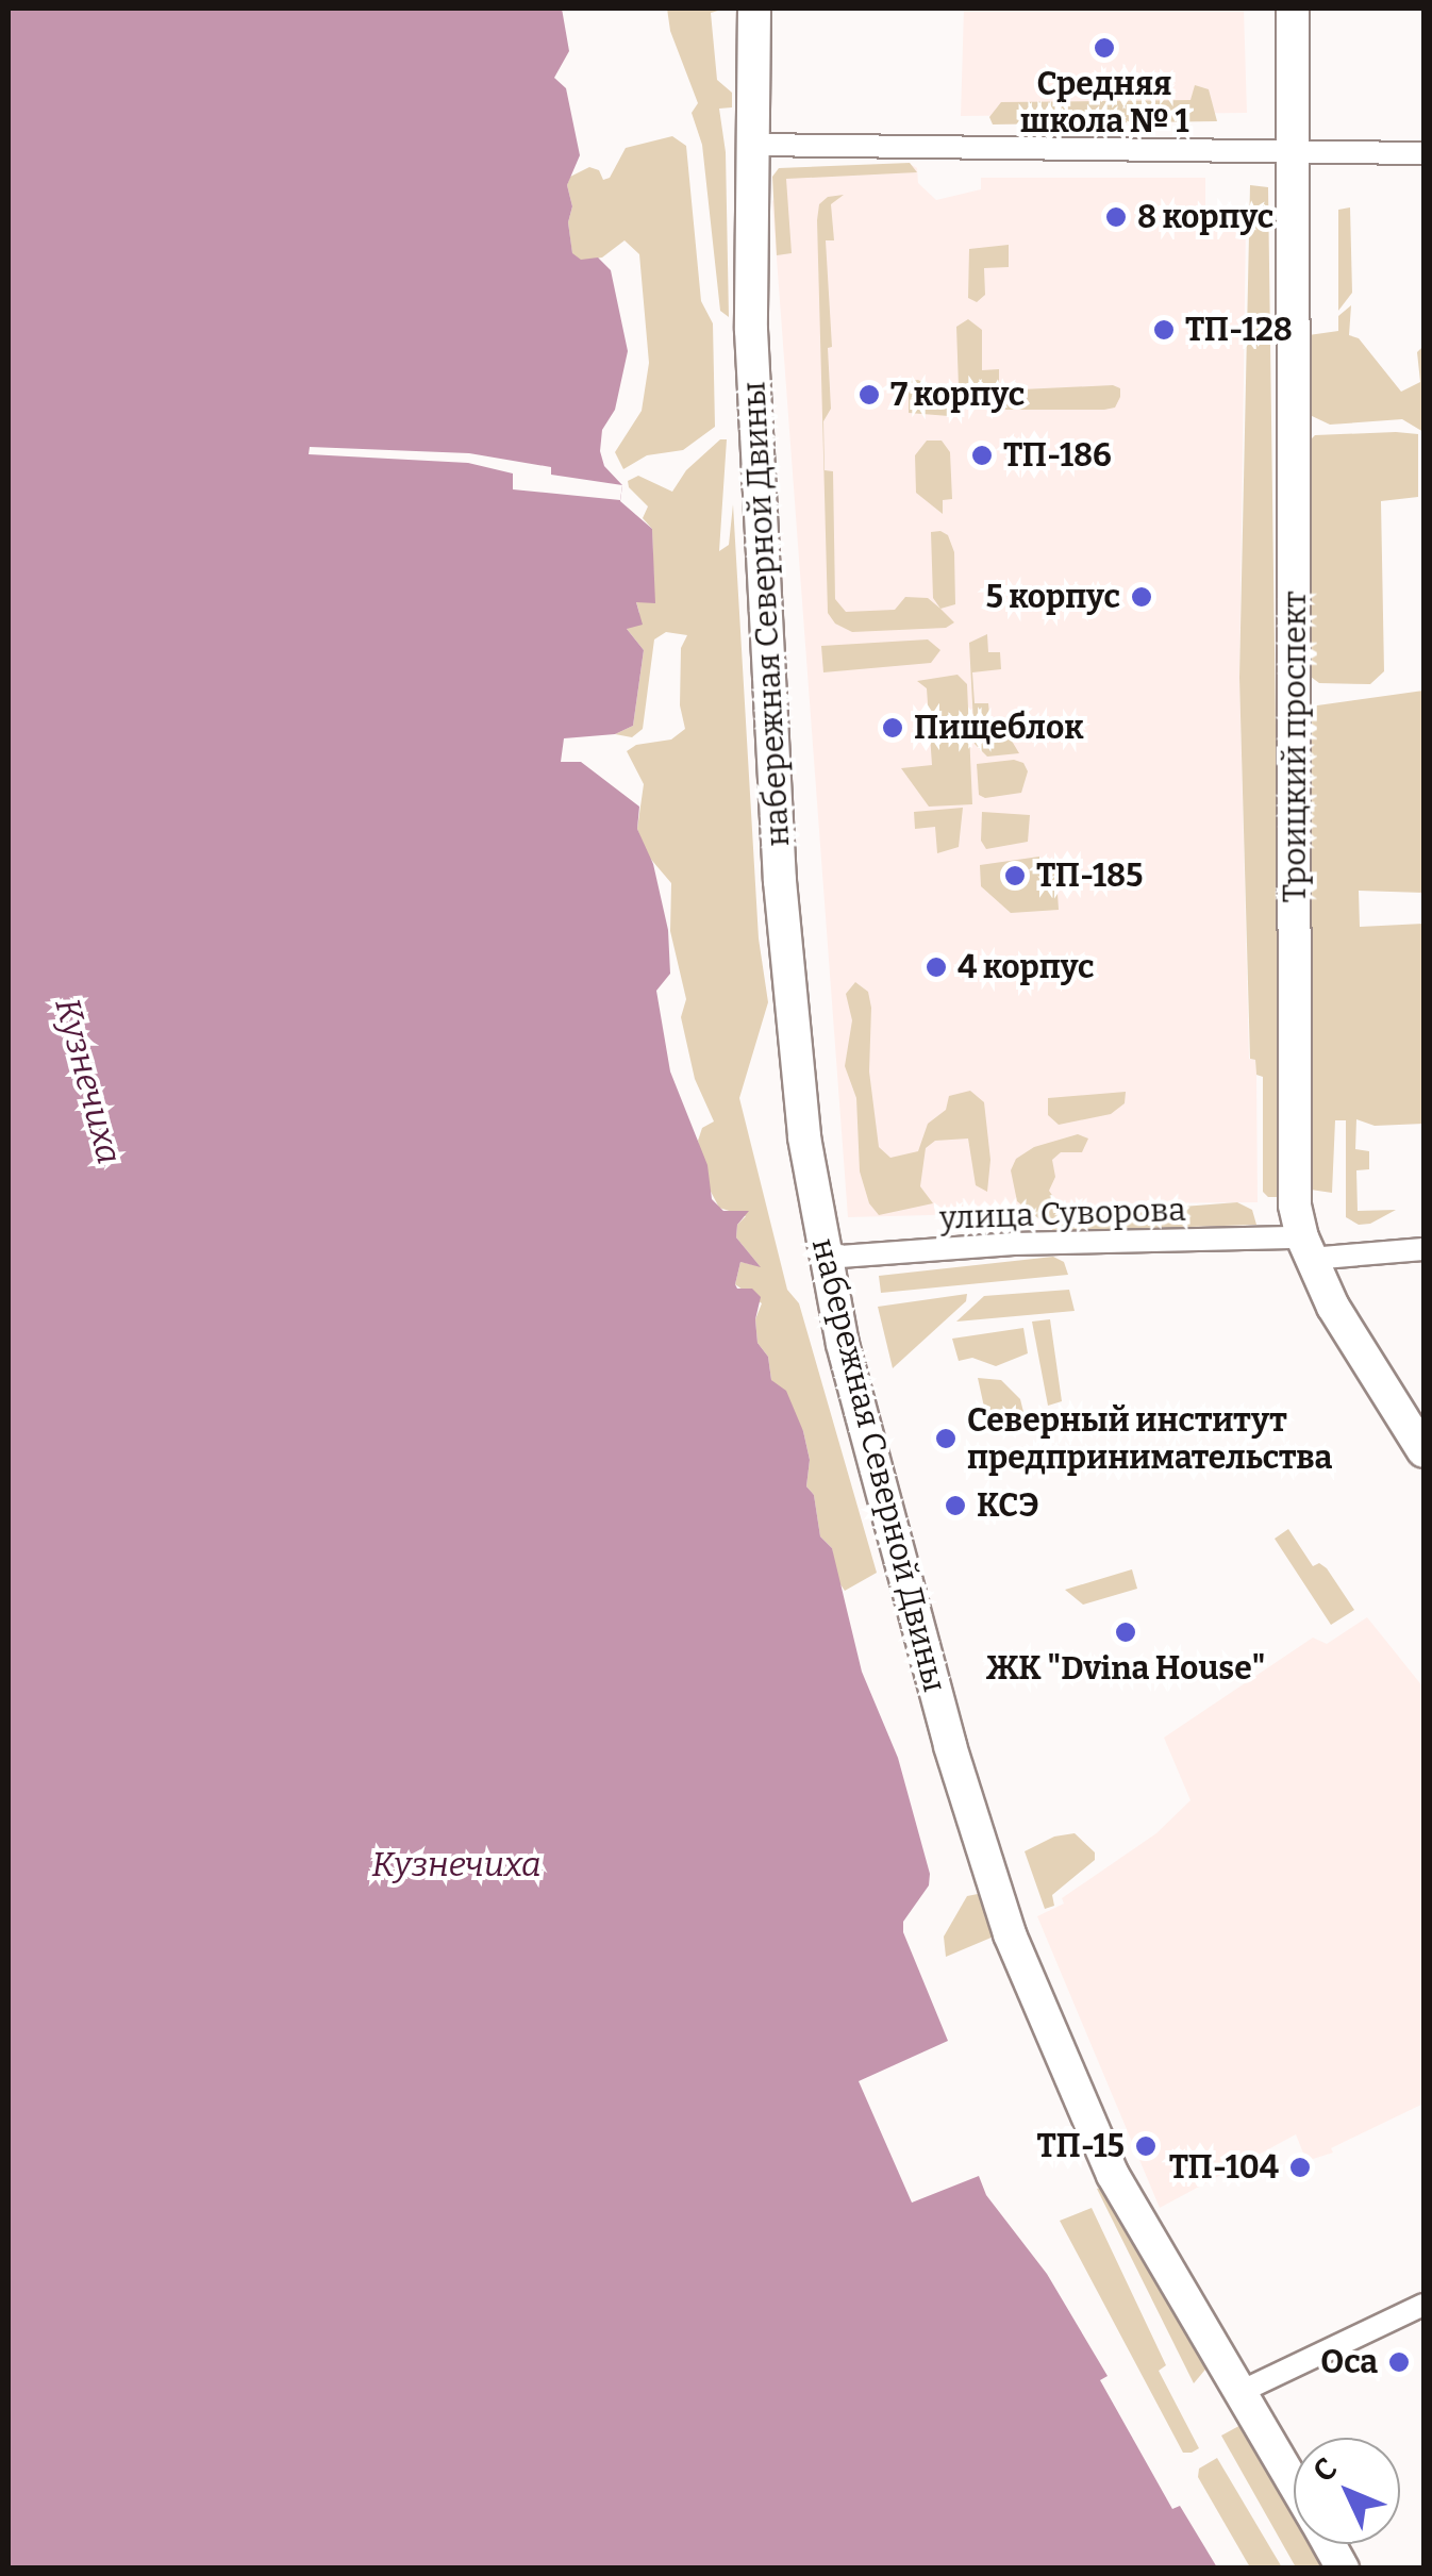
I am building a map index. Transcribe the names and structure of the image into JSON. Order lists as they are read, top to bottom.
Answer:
{
  "streets": {
    "street": ["набережная Северной Двины", "Троицкий проспект", "улица Суворова"]
  },
  "crossings": [
    ["набережная Северной Двины", "улица Суворова"],
    ["Троицкий проспект", "улица Суворова"]
  ],
  "water": ["Кузнечиха"],
  "places": [
    "Средняя школа № 1",
    "8 корпус",
    "ТП-128",
    "7 корпус",
    "ТП-186",
    "5 корпус",
    "Пищеблок",
    "ТП-185",
    "4 корпус",
    "Северный институт предпринимательства",
    "КСЭ",
    "ЖК \"Dvina House\"",
    "ТП-15",
    "ТП-104",
    "Оса"
  ],
  "north": "top left"
}
